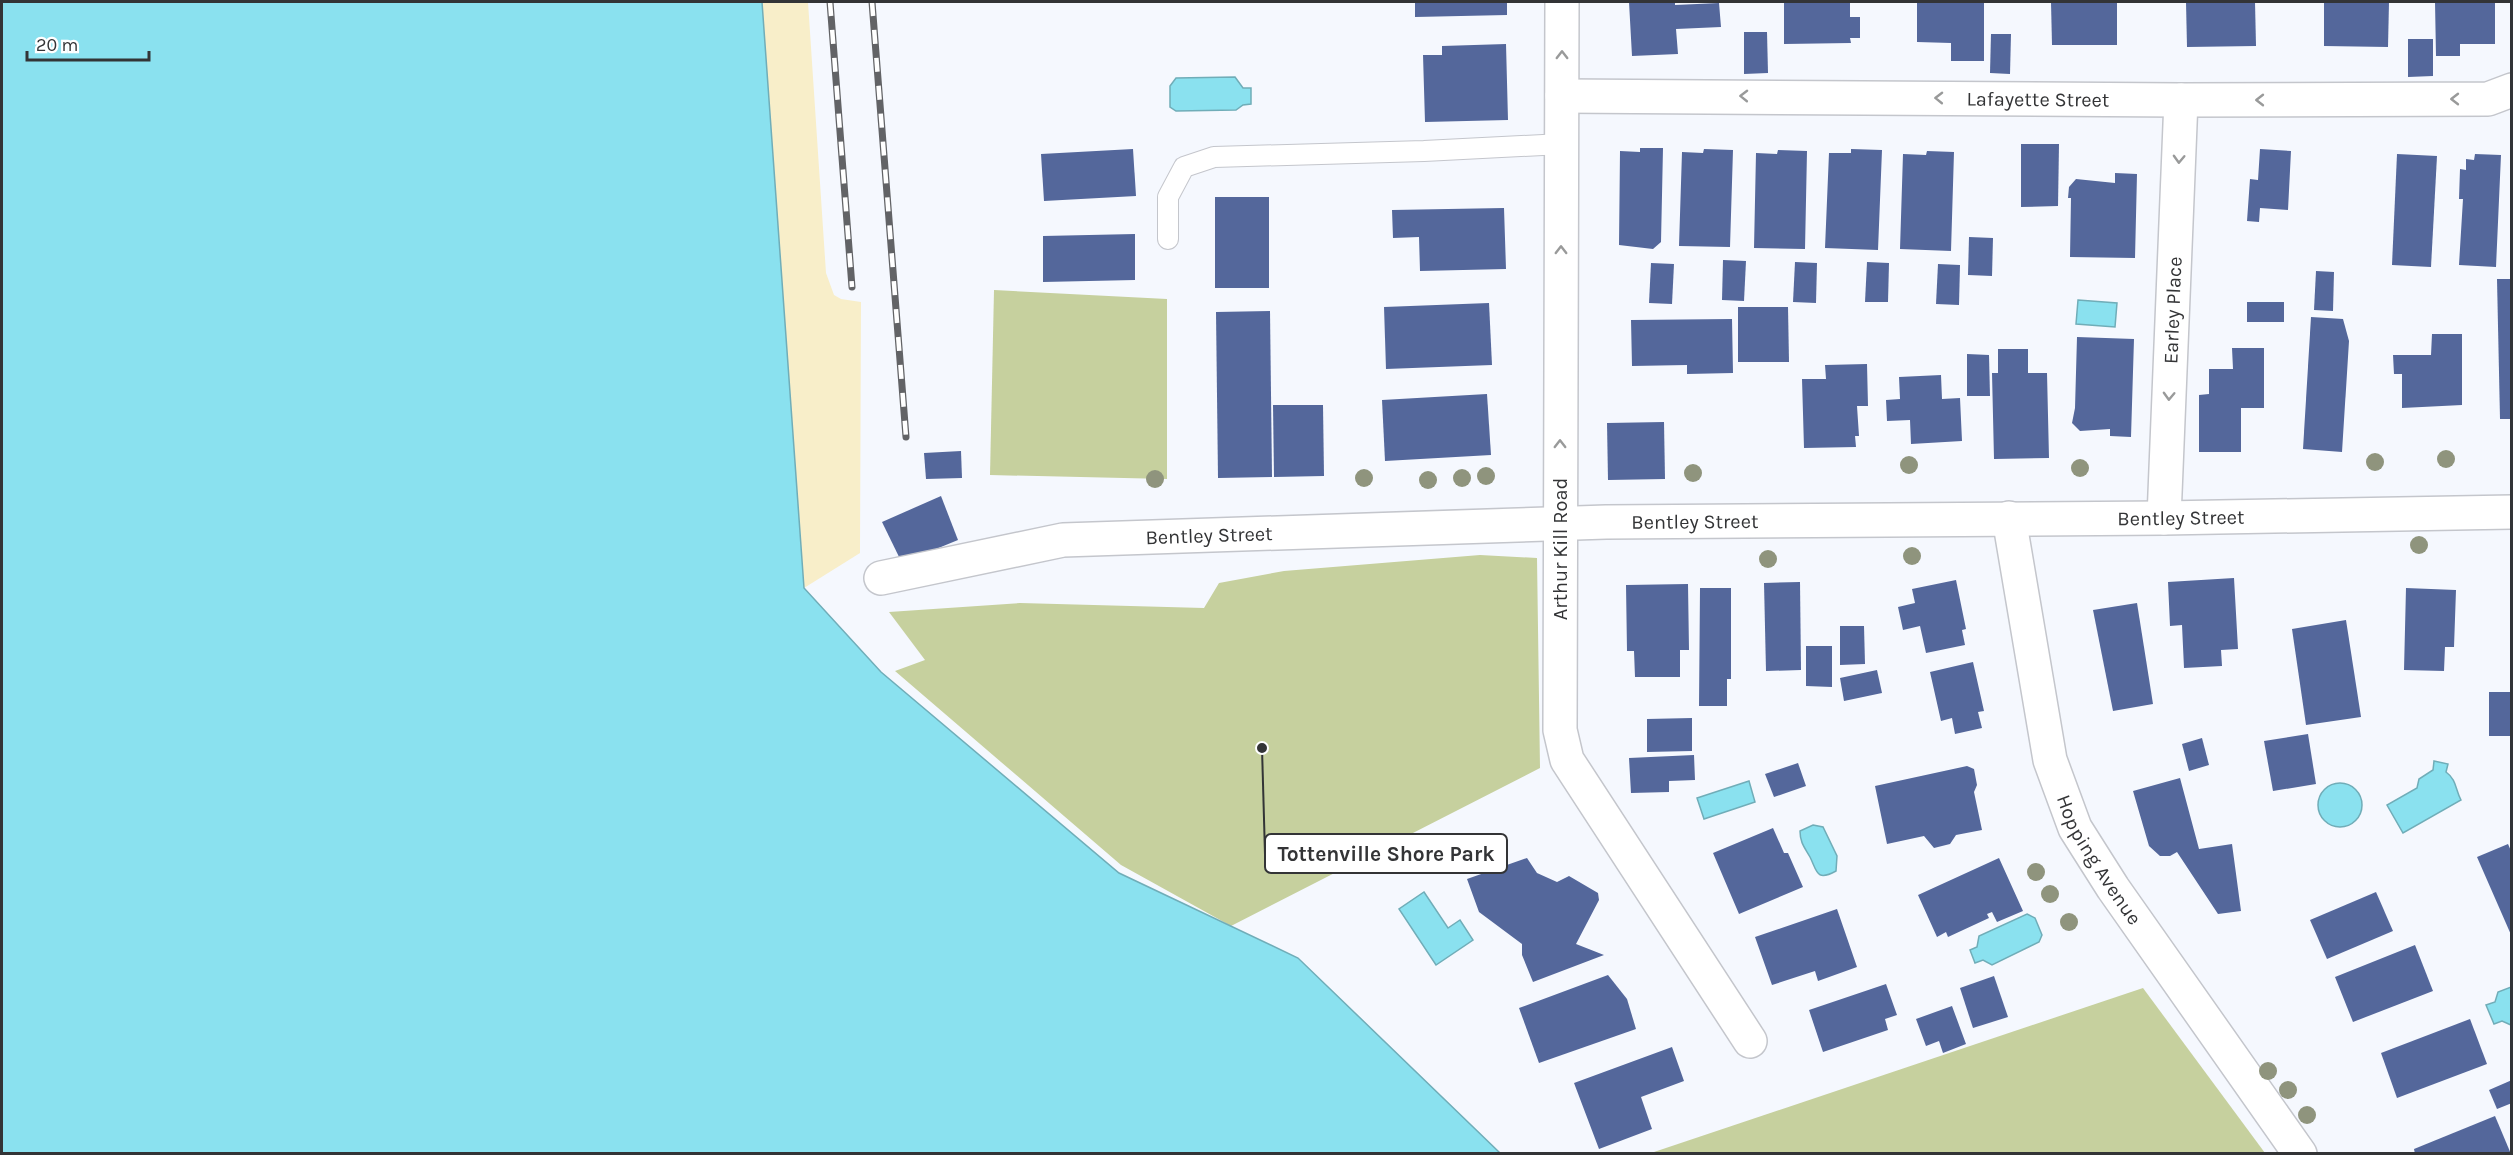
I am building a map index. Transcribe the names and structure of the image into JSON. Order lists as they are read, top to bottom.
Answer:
{
  "streets": {
    "street": [
      "Lafayette Street",
      "Earley Place",
      "Bentley Street",
      "Arthur Kill Road",
      "Hopping Avenue"
    ]
  },
  "crossings": [
    ["Lafayette Street", "Earley Place"],
    ["Lafayette Street", "Arthur Kill Road"],
    ["Earley Place", "Bentley Street"],
    ["Bentley Street", "Arthur Kill Road"],
    ["Bentley Street", "Hopping Avenue"]
  ],
  "one_way": ["Lafayette Street", "Earley Place", "Arthur Kill Road"],
  "places": ["Tottenville Shore Park"],
  "scale_bar": "20 m"
}
